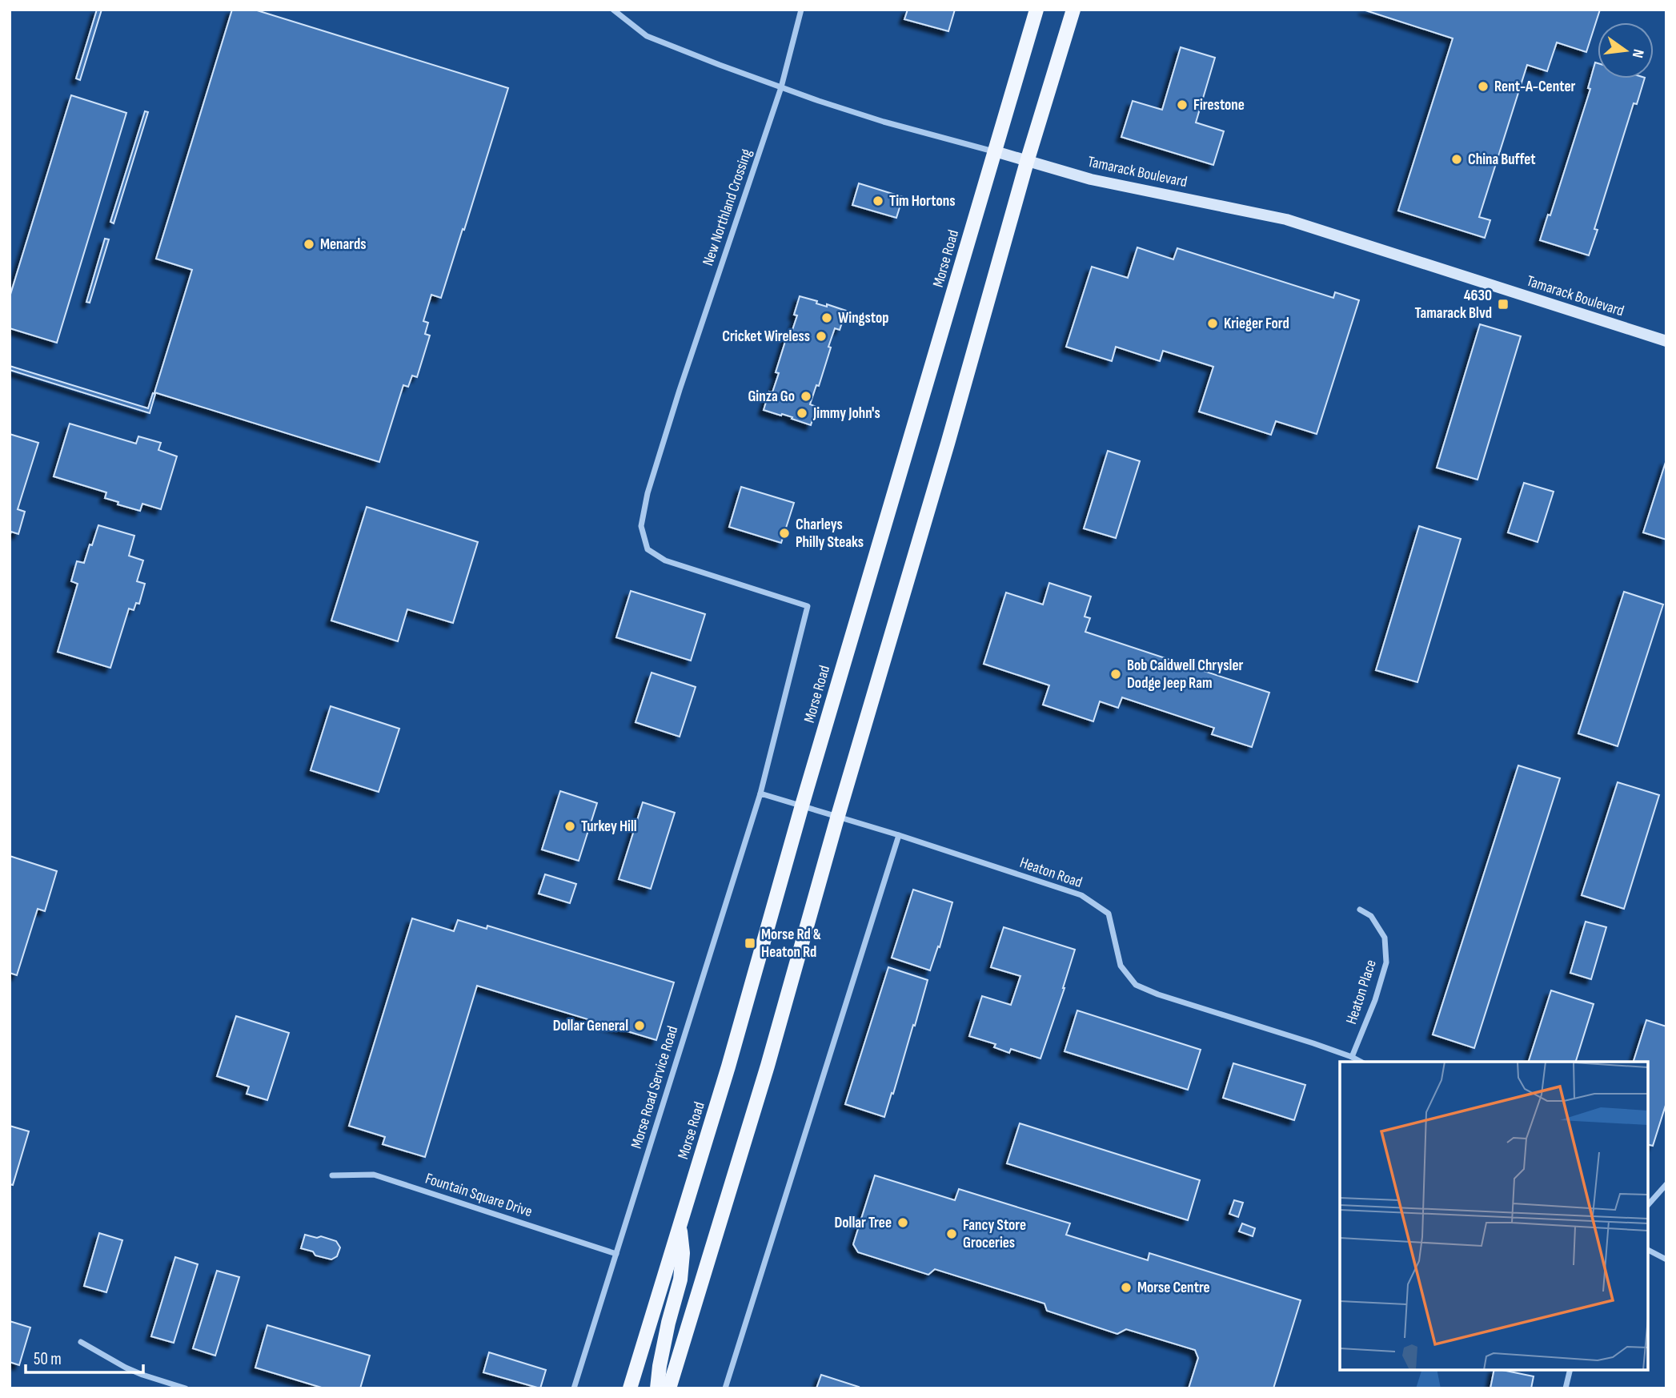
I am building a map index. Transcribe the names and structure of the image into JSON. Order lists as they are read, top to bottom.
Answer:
{
  "streets": {
    "main road": ["Morse Road"],
    "street": [
      "Tamarack Boulevard",
      "New Northland Crossing",
      "Heaton Road",
      "Heaton Place",
      "Morse Road Service Road",
      "Fountain Square Drive"
    ]
  },
  "crossings": [
    ["Tamarack Boulevard", "New Northland Crossing"],
    ["Tamarack Boulevard", "Morse Road"],
    ["New Northland Crossing", "Morse Road Service Road"],
    ["Heaton Road", "Heaton Place"],
    ["Morse Road Service Road", "Fountain Square Drive"]
  ],
  "places": {
    "other": [
      "Rent-A-Center",
      "Firestone",
      "China Buffet",
      "Tim Hortons",
      "Menards",
      "Wingstop",
      "Krieger Ford",
      "Cricket Wireless",
      "Ginza Go",
      "Jimmy John's",
      "Charleys Philly Steaks",
      "Bob Caldwell Chrysler Dodge Jeep Ram",
      "Turkey Hill",
      "Dollar General",
      "Dollar Tree",
      "Fancy Store Groceries",
      "Morse Centre"
    ],
    "transit": ["4630 Tamarack Blvd", "Morse Rd & Heaton Rd"]
  },
  "scale_bar": "50 m",
  "north": "right"
}
